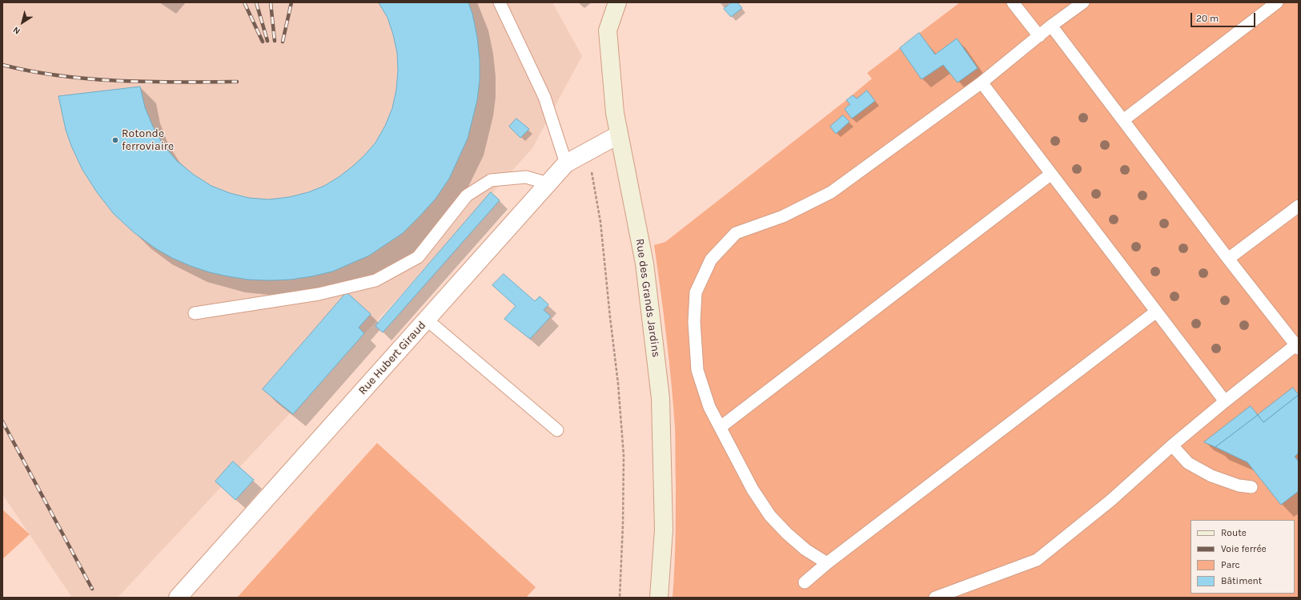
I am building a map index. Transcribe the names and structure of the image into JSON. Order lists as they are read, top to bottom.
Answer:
{
  "streets": {
    "main road": ["Rue des Grands Jardins"],
    "street": ["Rue Hubert Giraud"]
  },
  "crossings": [
    ["Rue des Grands Jardins", "Rue Hubert Giraud"]
  ],
  "places": ["Rotonde ferroviaire"],
  "legend": [
    "Route",
    "Voie ferrée",
    "Parc",
    "Bâtiment"
  ],
  "scale_bar": "20 m",
  "north": "bottom left"
}
